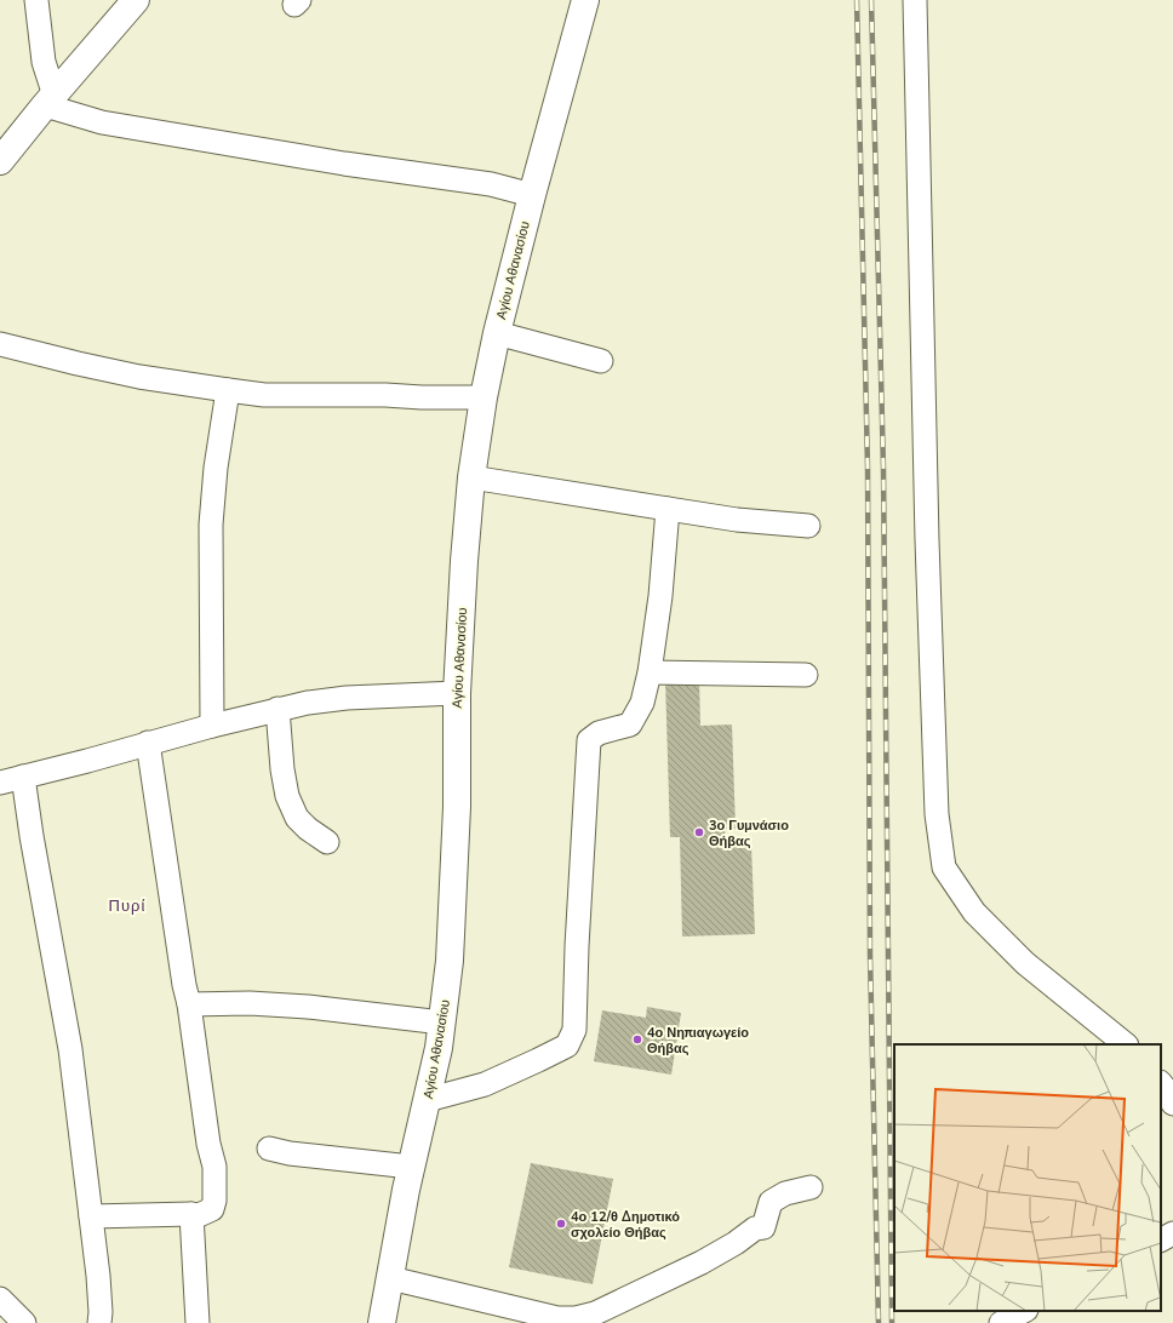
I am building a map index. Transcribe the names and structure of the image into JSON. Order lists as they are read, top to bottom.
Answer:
{
  "streets": {
    "main road": ["Αγίου Αθανασίου"]
  },
  "districts": ["Πυρί"],
  "places": ["3ο Γυμνάσιο Θήβας", "4ο Νηπιαγωγείο Θήβας", "4ο 12/θ Δημοτικό σχολείο Θήβας"]
}
